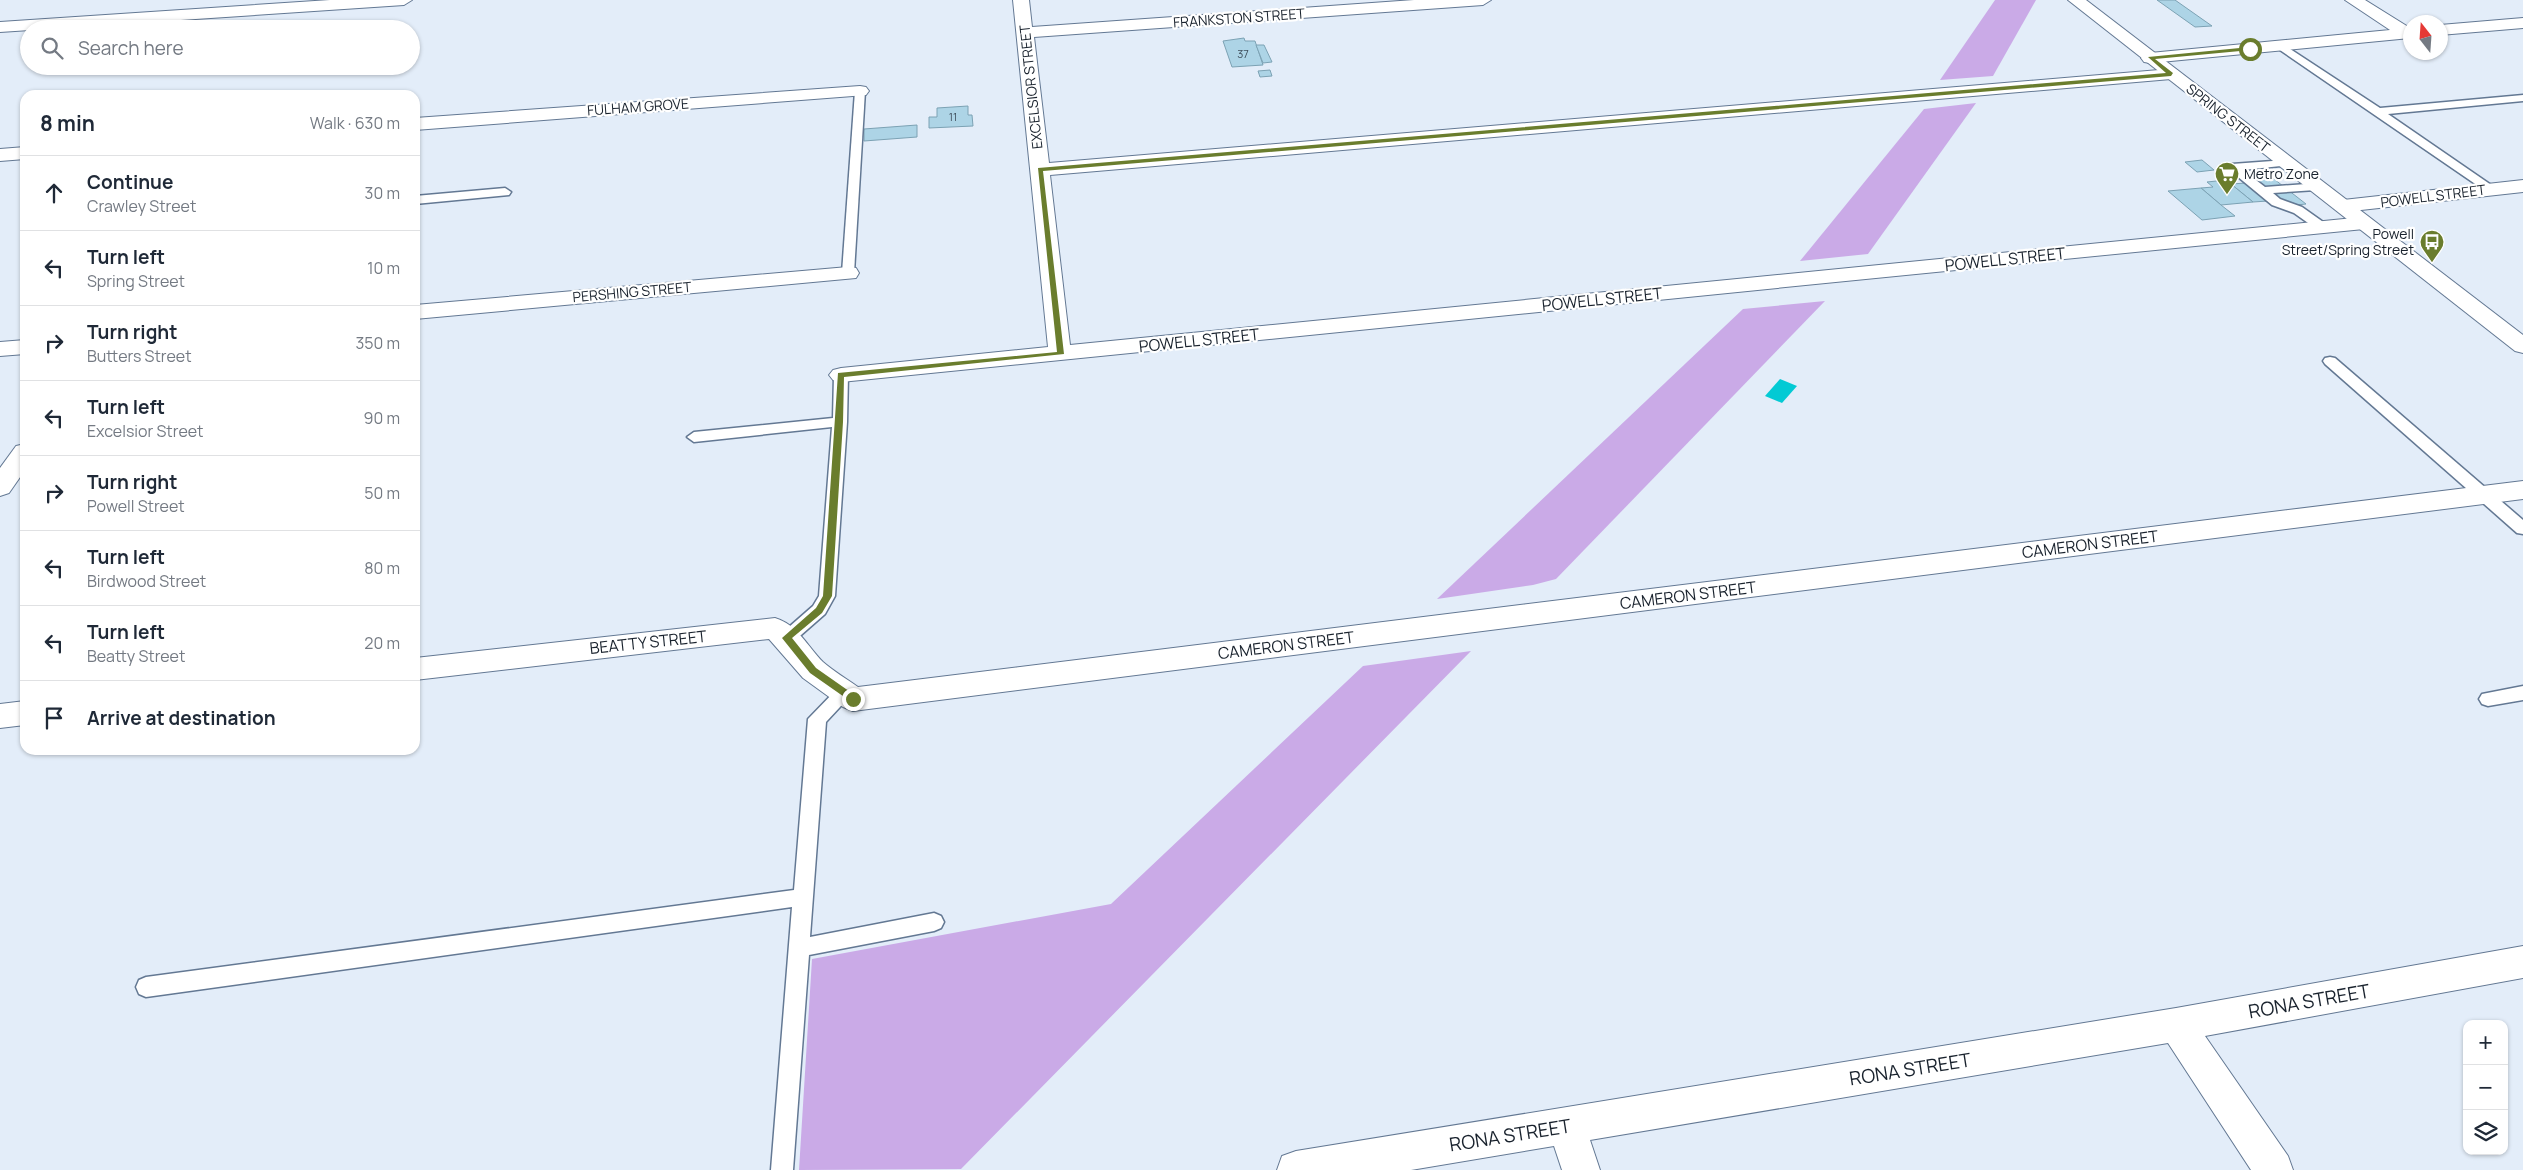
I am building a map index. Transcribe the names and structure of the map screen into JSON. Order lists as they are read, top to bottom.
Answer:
{
  "streets": {
    "street": [
      "FRANKSTON STREET",
      "EXCELSIOR STREET",
      "FULHAM GROVE",
      "SPRING STREET",
      "POWELL STREET",
      "PERSHING STREET",
      "CAMERON STREET",
      "BEATTY STREET",
      "RONA STREET"
    ]
  },
  "crossings": [
    ["FRANKSTON STREET", "EXCELSIOR STREET"],
    ["EXCELSIOR STREET", "POWELL STREET"],
    ["SPRING STREET", "POWELL STREET"],
    ["CAMERON STREET", "BEATTY STREET"]
  ],
  "places": {
    "supermarket": ["Metro Zone"],
    "bus stop": ["Powell Street/Spring Street"]
  },
  "house_numbers": ["37", "11"],
  "north": "top",
  "page": {
    "search": "Search here",
    "heading": ["8 min", "Walk · 630 m"],
    "list": [
      ["Continue", "Crawley Street", "30 m"],
      ["Turn left", "Spring Street", "10 m"],
      ["Turn right", "Butters Street", "350 m"],
      ["Turn left", "Excelsior Street", "90 m"],
      ["Turn right", "Powell Street", "50 m"],
      ["Turn left", "Birdwood Street", "80 m"],
      ["Turn left", "Beatty Street", "20 m"],
      "Arrive at destination"
    ],
    "map_buttons": ["+", "−"]
  }
}
